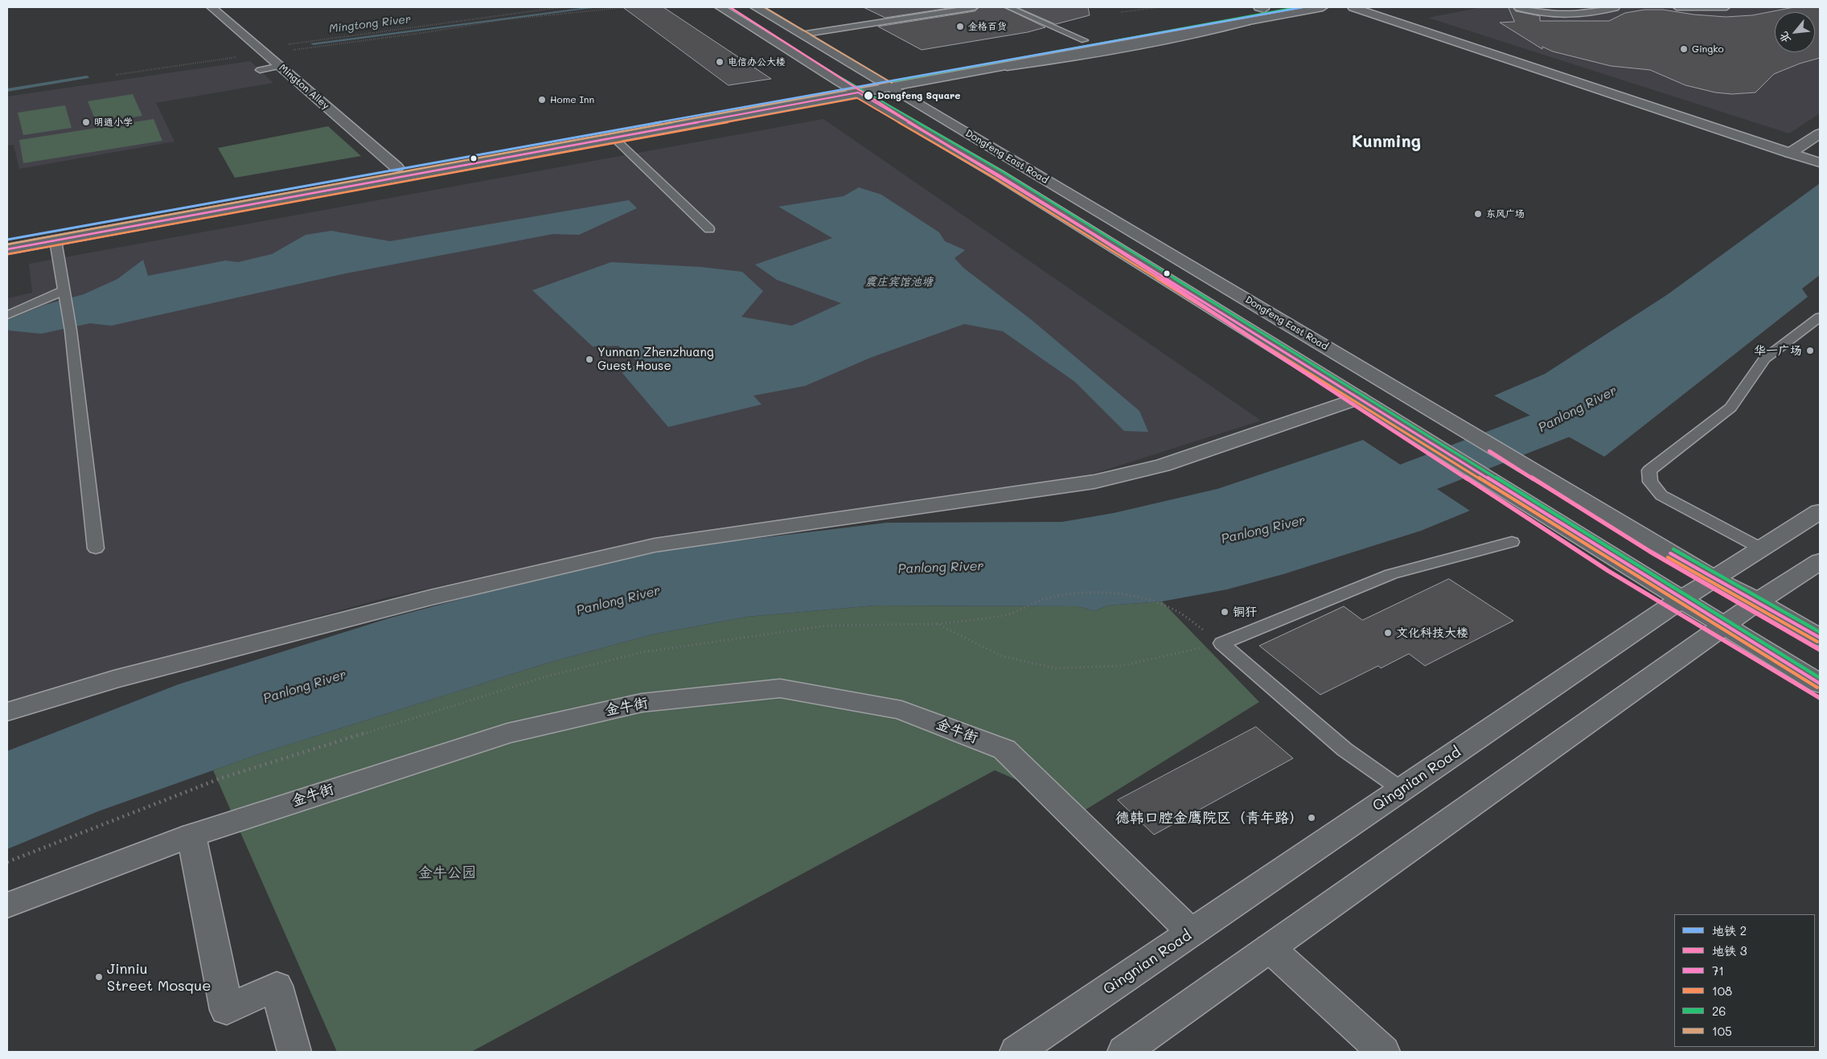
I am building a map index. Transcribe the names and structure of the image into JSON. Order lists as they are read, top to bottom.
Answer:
{
  "streets": {
    "main road": [
      "Mington Alley",
      "Dongfeng East Road",
      "金牛街",
      "Qingnian Road"
    ]
  },
  "crossings": [
    ["Dongfeng East Road", "Qingnian Road"],
    ["金牛街", "Qingnian Road"]
  ],
  "districts": ["Kunming"],
  "water": ["Mingtong River", "震庄宾馆池塘", "Panlong River"],
  "parks": ["金牛公园"],
  "places": [
    "金格百货",
    "Gingko",
    "电信办公大楼",
    "Dongfeng Square",
    "Home Inn",
    "明通小学",
    "东风广场",
    "华一广场",
    "Yunnan Zhenzhuang Guest House",
    "铜犴",
    "文化科技大楼",
    "德韩口腔金鹰院区（青年路）",
    "Jinniu Street Mosque"
  ],
  "lines": [
    "metro line 2",
    "metro line 3",
    "transit line 26",
    "transit line 105",
    "transit line 71",
    "transit line 108"
  ],
  "legend": [
    "地铁 2",
    "地铁 3",
    "71",
    "108",
    "26",
    "105"
  ],
  "north": "bottom left"
}
